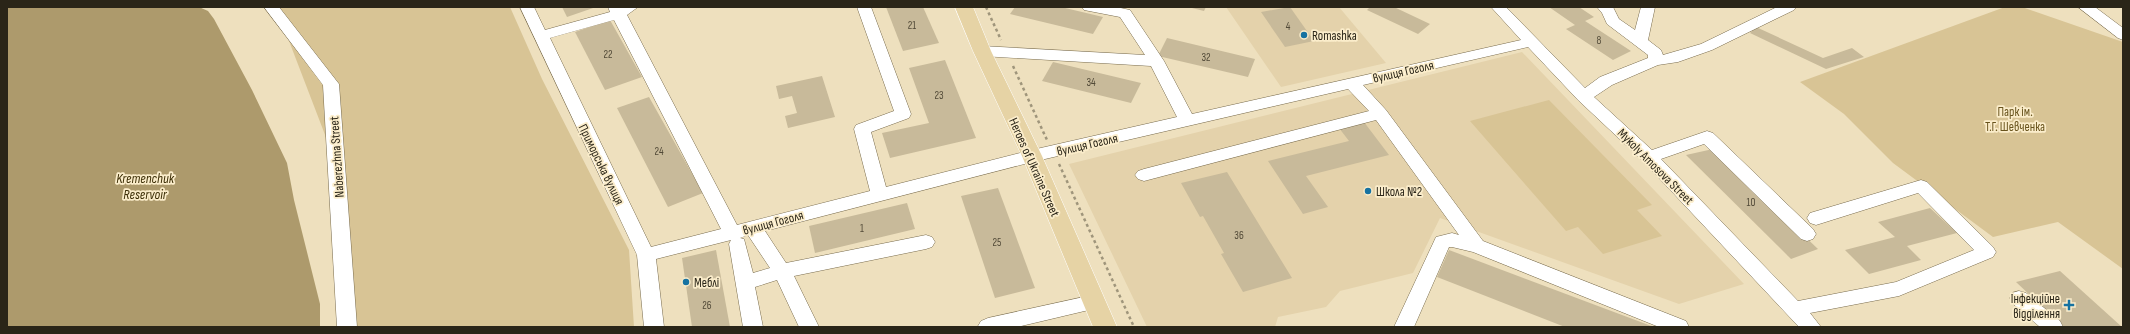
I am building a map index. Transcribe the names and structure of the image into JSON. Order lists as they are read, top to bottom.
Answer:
{
  "streets": {
    "main road": ["Heroes of Ukraine Street"],
    "street": [
      "вулиця Гоголя",
      "Naberezhna Street",
      "Приморська вулиця",
      "Mykoly Amosova Street"
    ]
  },
  "crossings": [
    ["вулиця Гоголя", "Приморська вулиця"],
    ["вулиця Гоголя", "Mykoly Amosova Street"],
    ["вулиця Гоголя", "Heroes of Ukraine Street"]
  ],
  "water": ["Kremenchuk Reservoir"],
  "parks": ["Парк ім. Т.Г. Шевченка"],
  "places": {
    "other": ["Romashka", "Школа №2", "Меблі"],
    "health": ["Інфекційне відділення"]
  },
  "house_numbers": [
    "21",
    "4",
    "8",
    "22",
    "32",
    "34",
    "23",
    "24",
    "10",
    "1",
    "36",
    "25",
    "26"
  ]
}
